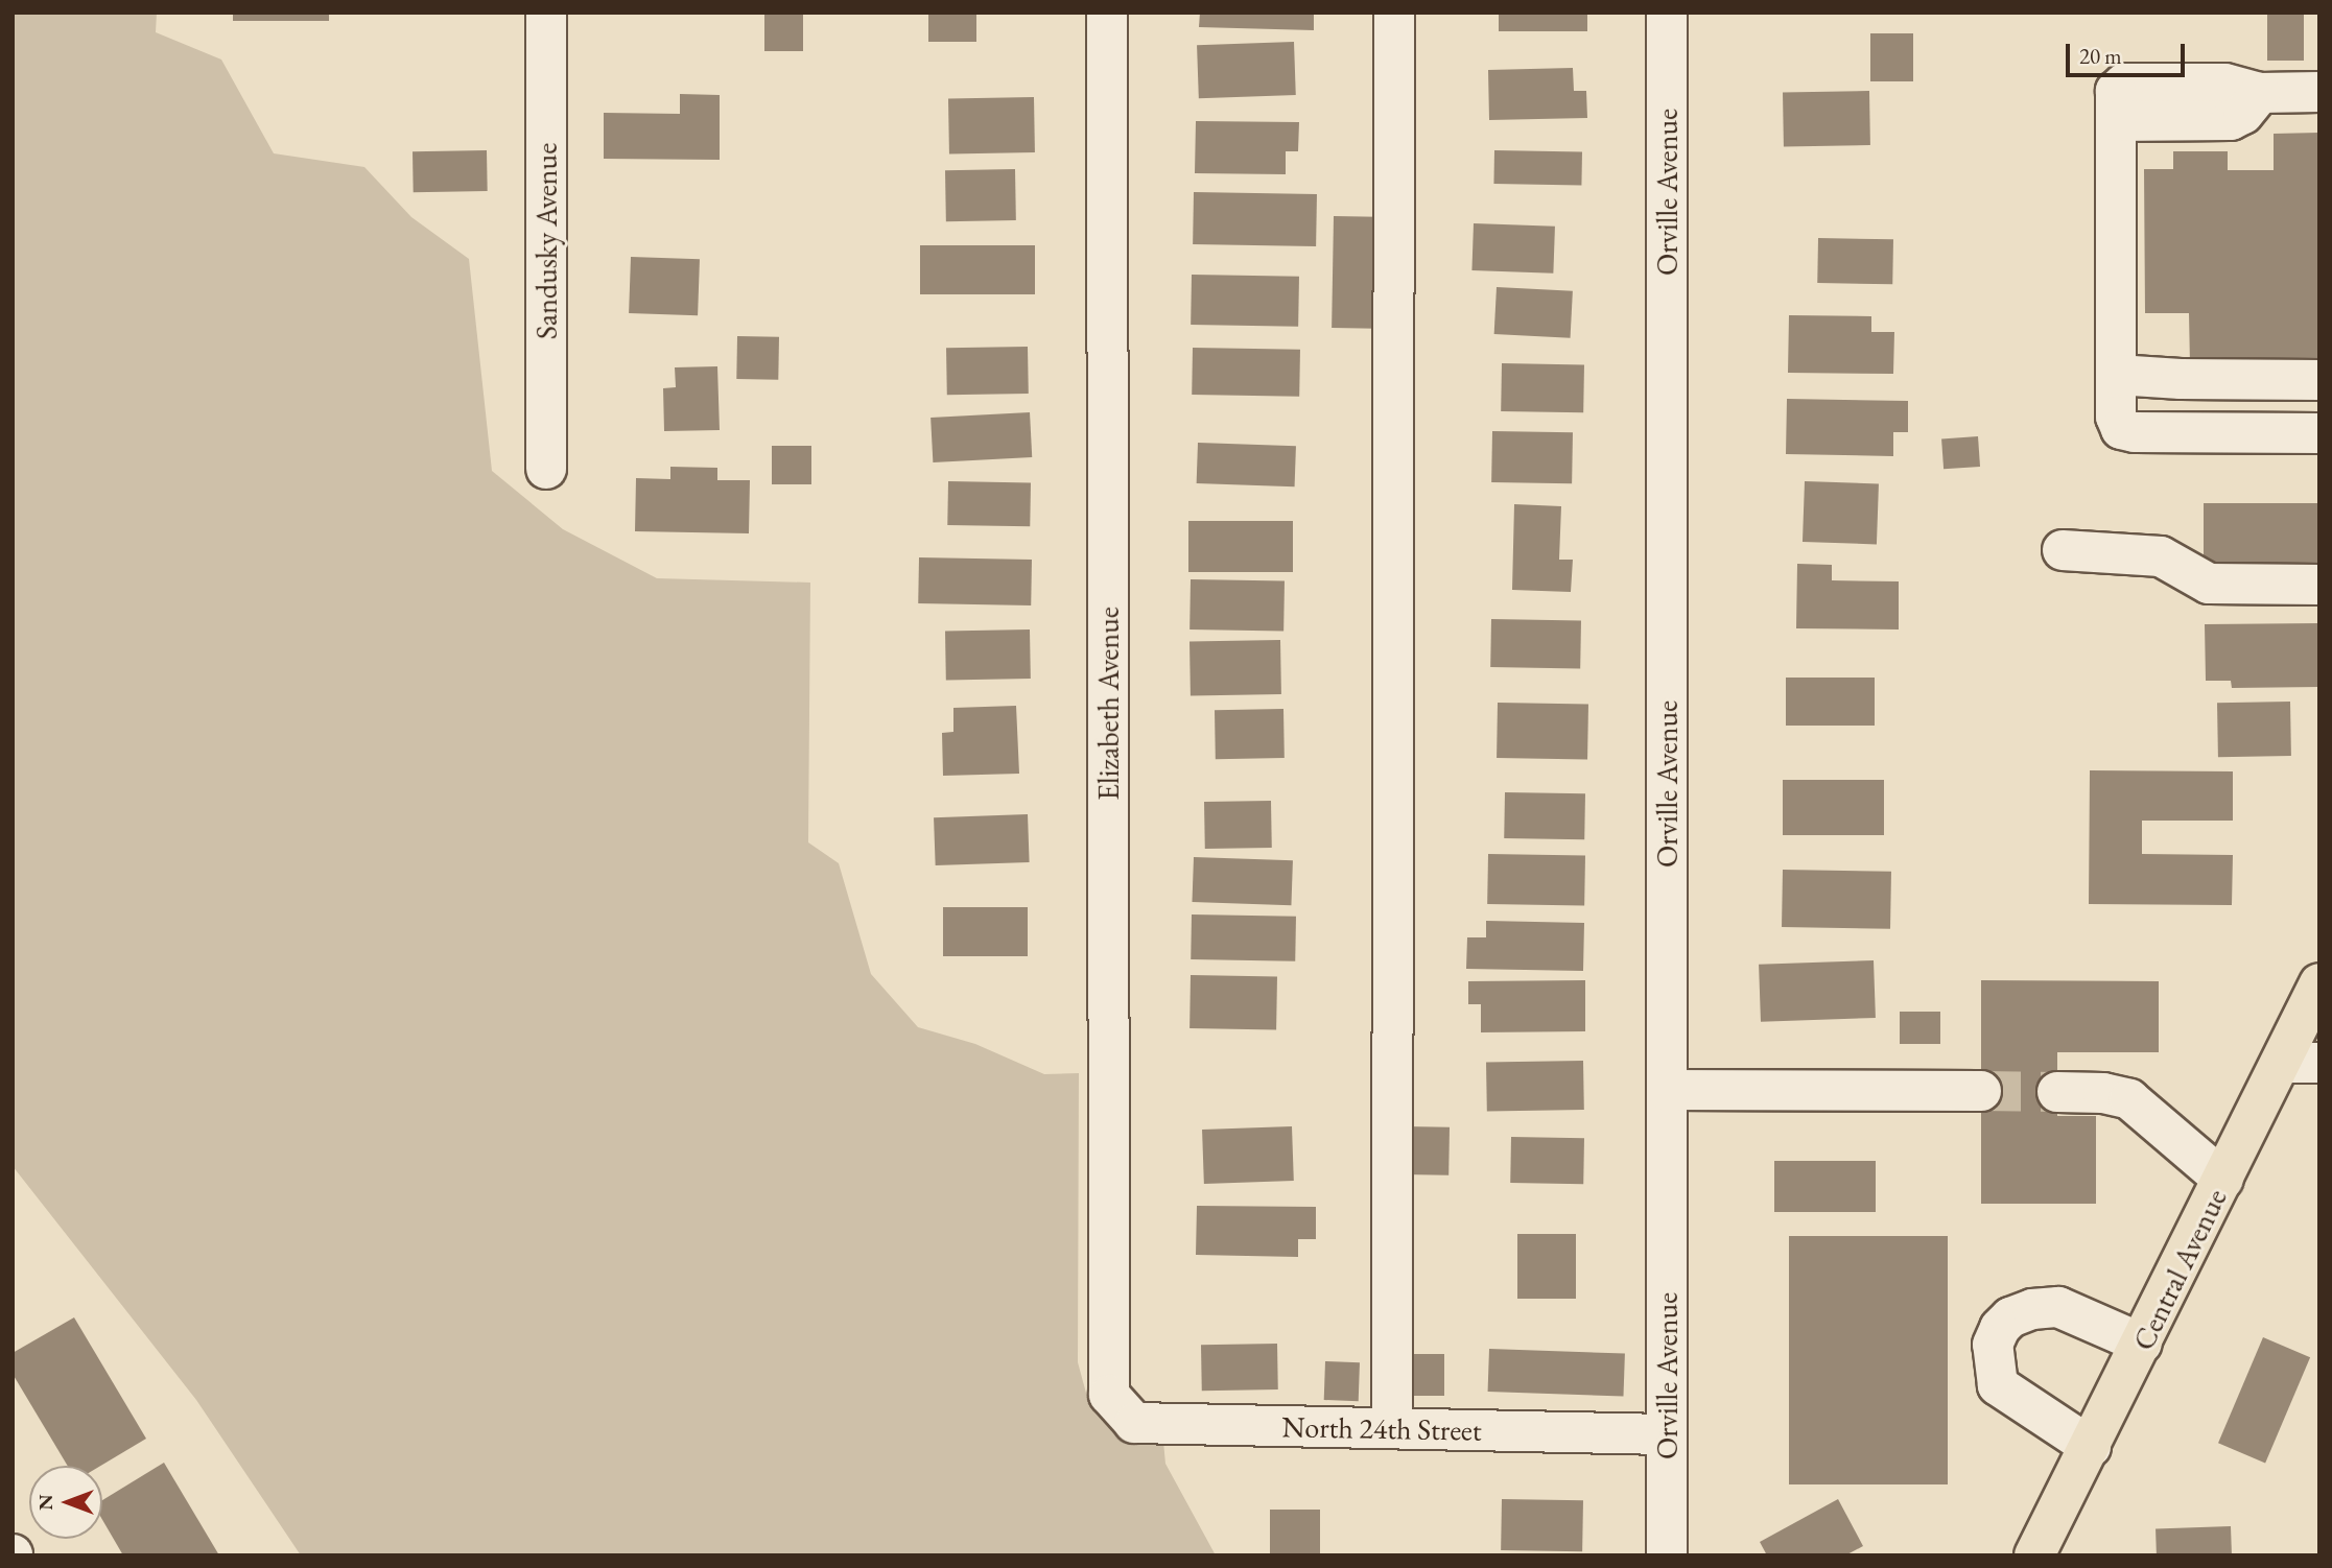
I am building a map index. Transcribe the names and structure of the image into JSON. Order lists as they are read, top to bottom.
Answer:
{
  "streets": {
    "main road": ["Central Avenue"],
    "street": [
      "Orville Avenue",
      "Sandusky Avenue",
      "Elizabeth Avenue",
      "North 24th Street"
    ]
  },
  "crossings": [
    ["Orville Avenue", "North 24th Street"],
    ["Elizabeth Avenue", "North 24th Street"]
  ],
  "scale_bar": "20 m",
  "north": "left"
}
